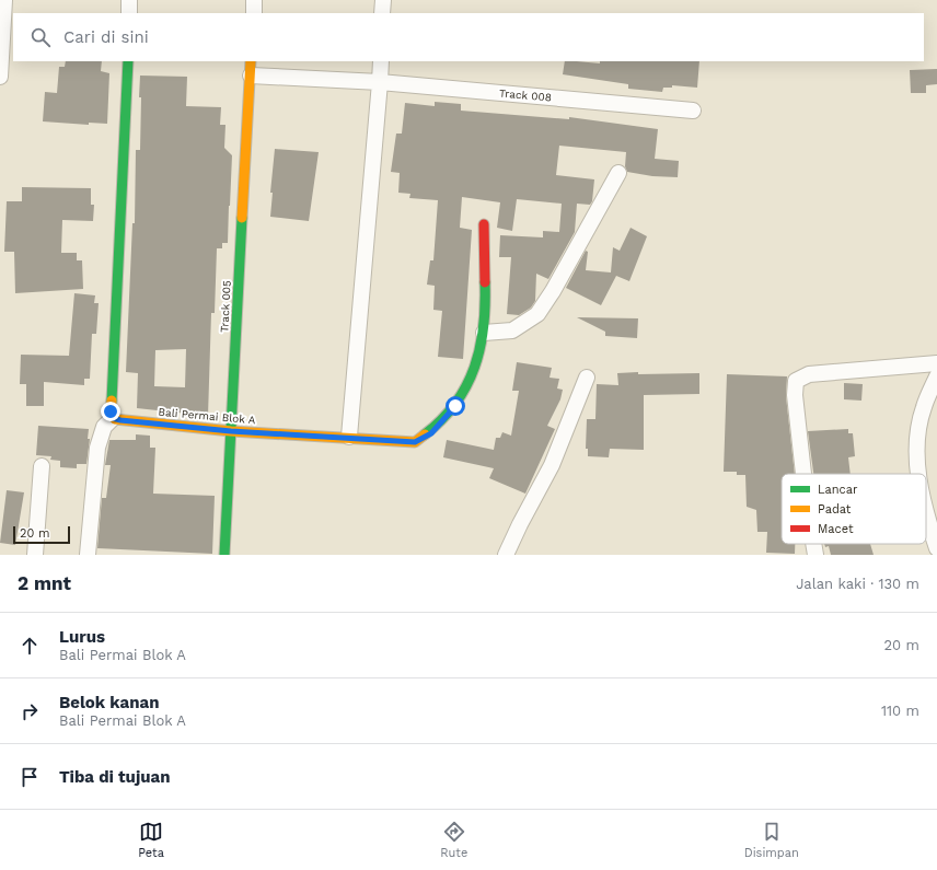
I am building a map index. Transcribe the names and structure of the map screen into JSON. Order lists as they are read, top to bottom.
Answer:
{
  "streets": {
    "street": ["Track 008", "Track 005", "Bali Permai Blok A"]
  },
  "crossings": [
    ["Track 008", "Track 005"],
    ["Track 005", "Bali Permai Blok A"]
  ],
  "legend": ["Lancar", "Padat", "Macet"],
  "scale_bar": "20 m",
  "page": {
    "search": "Cari di sini",
    "scale": "20 m",
    "heading": ["2 mnt", "Jalan kaki · 130 m"],
    "list": [
      ["Lurus", "Bali Permai Blok A", "20 m"],
      ["Belok kanan", "Bali Permai Blok A", "110 m"],
      "Tiba di tujuan"
    ],
    "nav": ["Peta", "Rute", "Disimpan"]
  }
}
